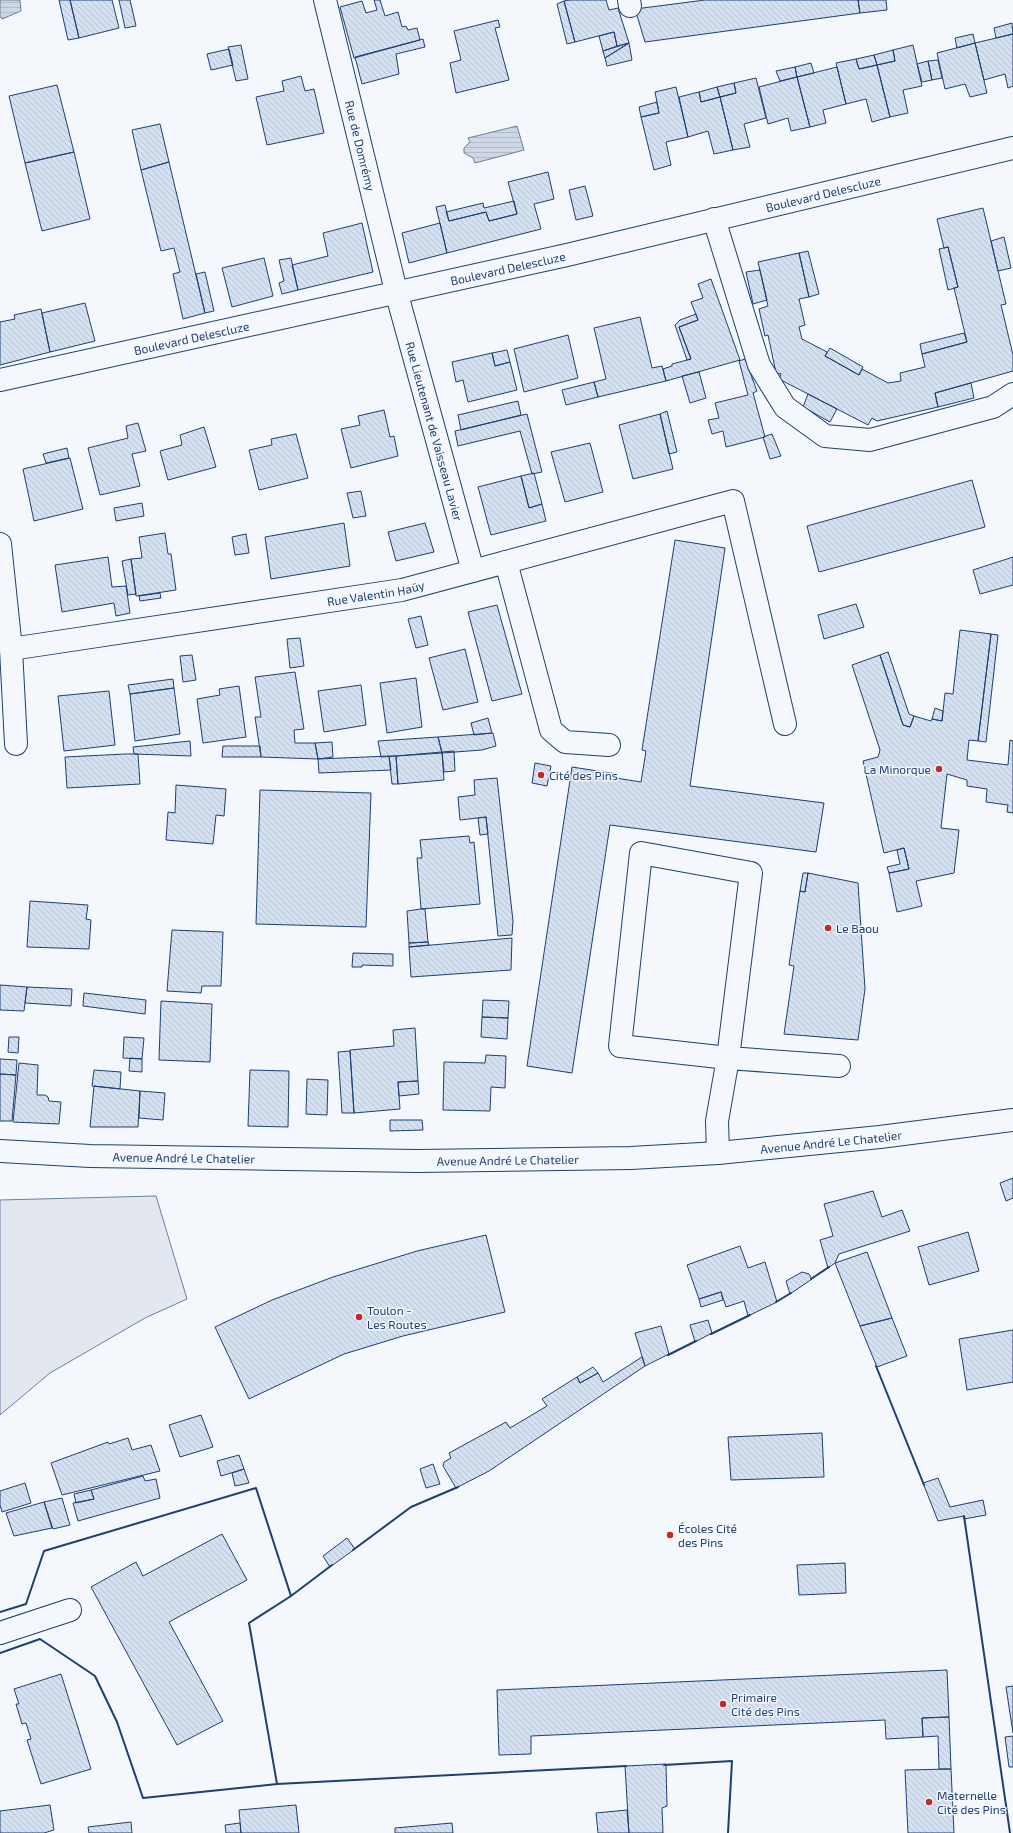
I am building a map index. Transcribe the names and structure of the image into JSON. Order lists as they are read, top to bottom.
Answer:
{
  "streets": {
    "street": [
      "Rue de Domrémy",
      "Boulevard Delescluze",
      "Rue Lieutenant de Vaisseau Lavier",
      "Rue Valentin Haüy",
      "Avenue André Le Chatelier"
    ]
  },
  "crossings": [
    ["Rue de Domrémy", "Boulevard Delescluze"],
    ["Rue de Domrémy", "Rue Lieutenant de Vaisseau Lavier"],
    ["Boulevard Delescluze", "Rue Lieutenant de Vaisseau Lavier"],
    ["Rue Lieutenant de Vaisseau Lavier", "Rue Valentin Haüy"]
  ],
  "places": [
    "La Minorque",
    "Cité des Pins",
    "Le Baou",
    "Toulon - Les Routes",
    "Écoles Cité des Pins",
    "Primaire Cité des Pins",
    "Maternelle Cité des Pins"
  ]
}
